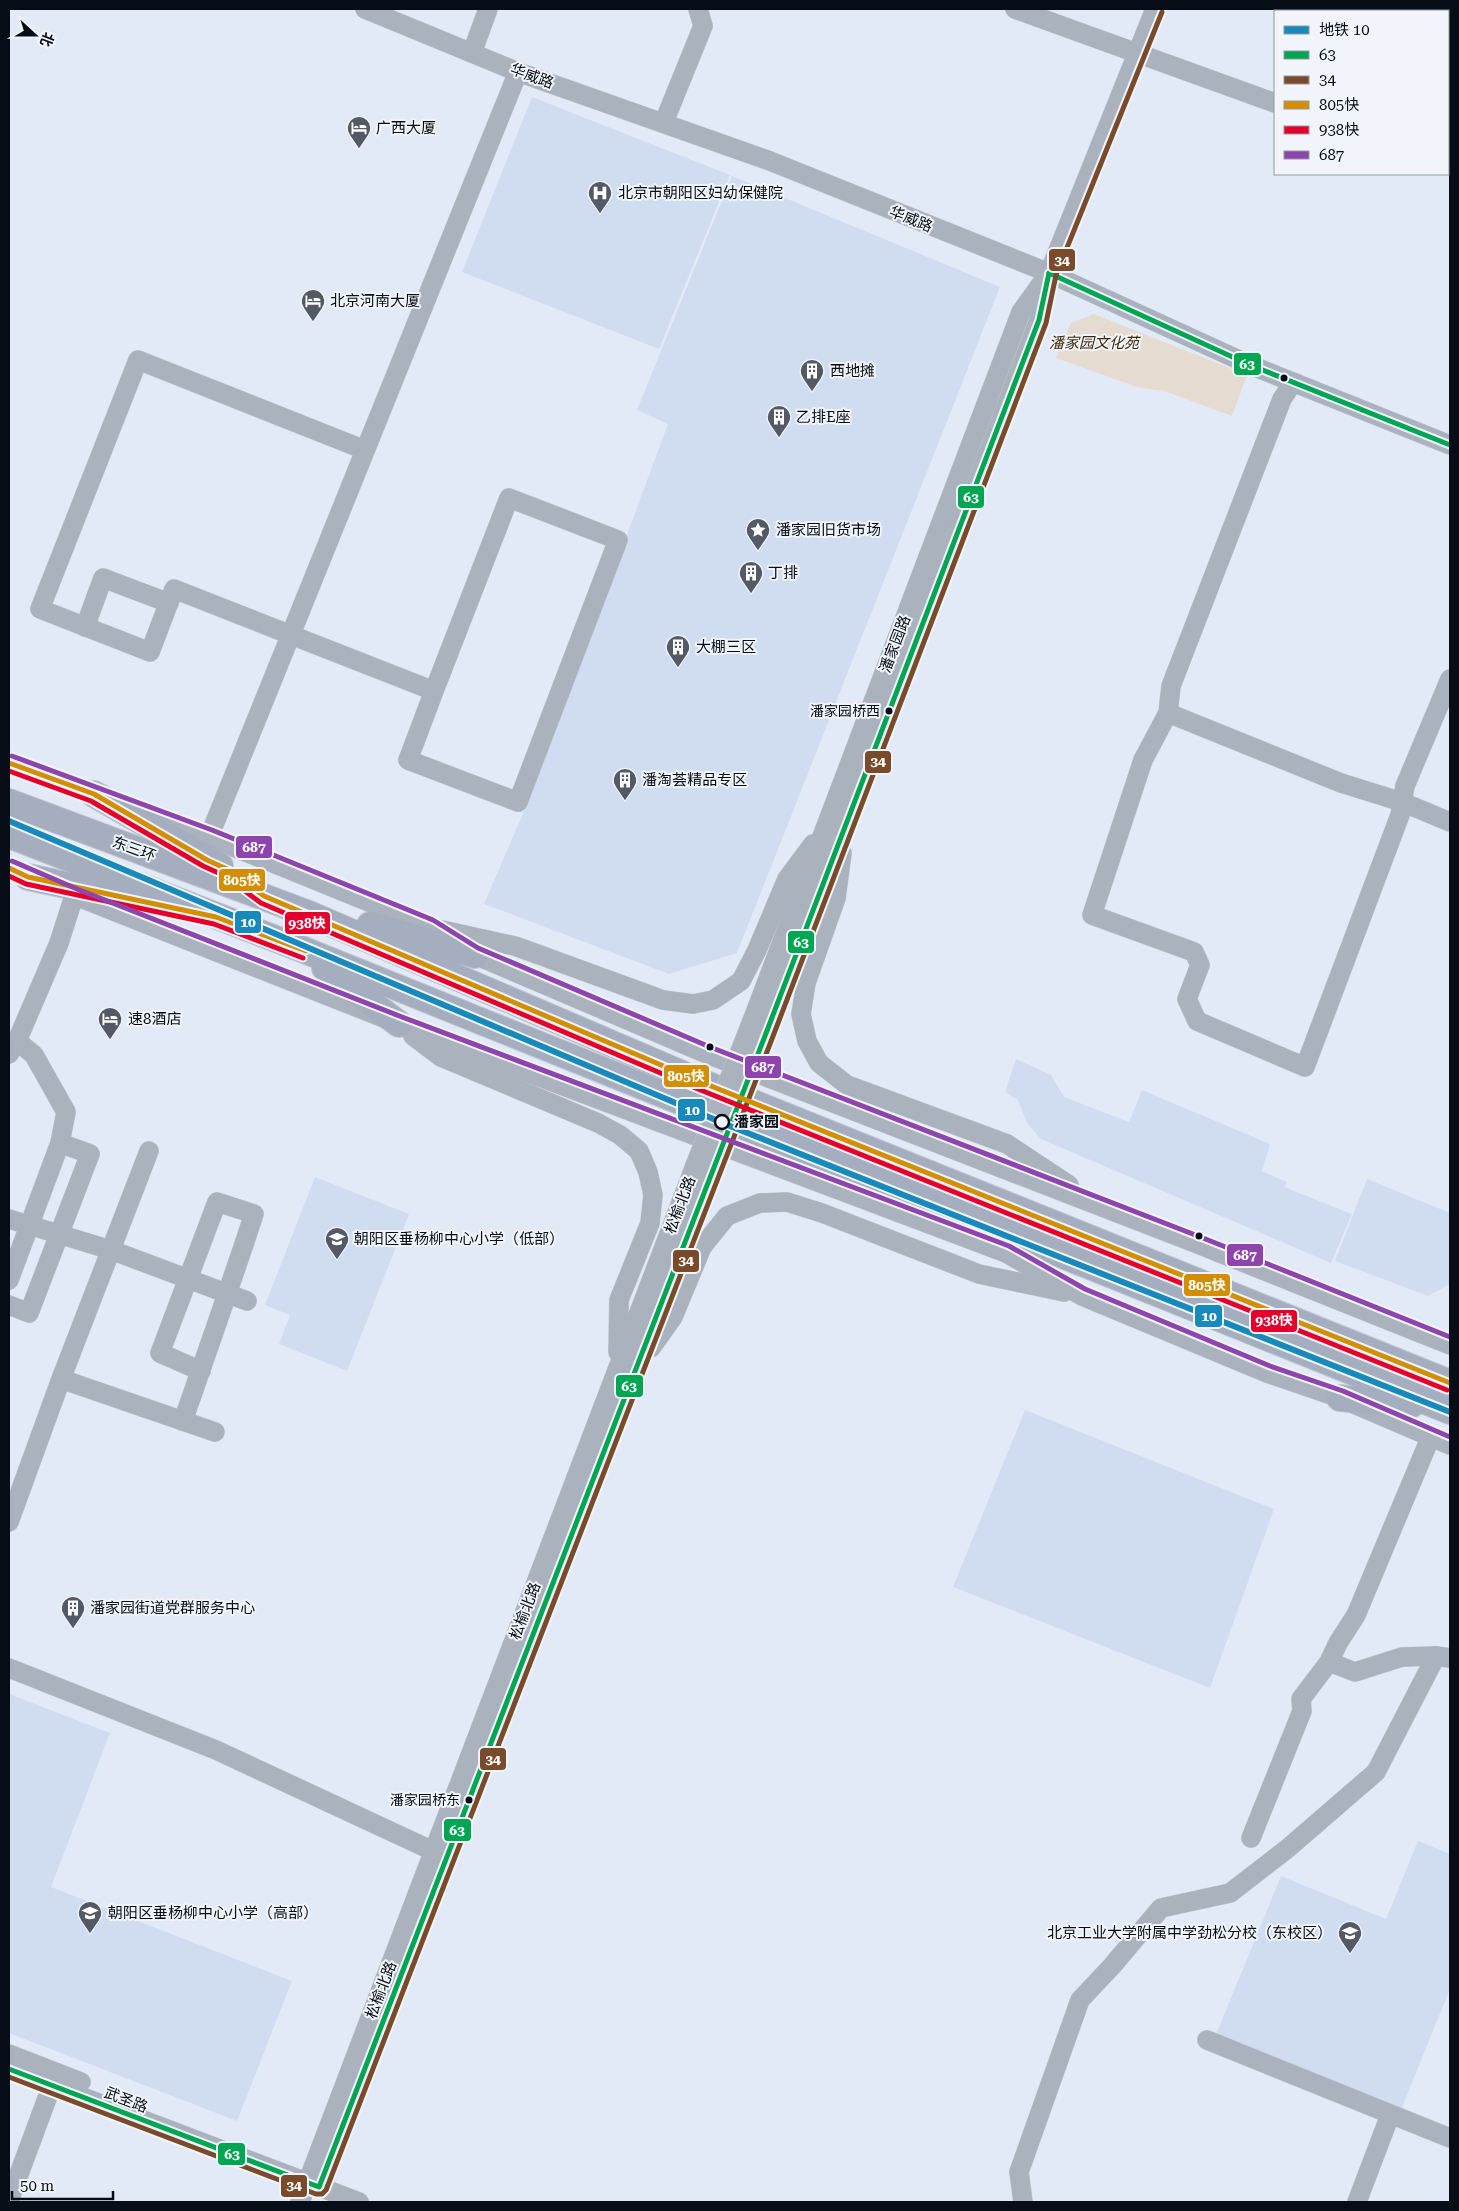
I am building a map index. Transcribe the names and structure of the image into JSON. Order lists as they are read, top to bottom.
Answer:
{
  "streets": {
    "highway": ["东三环"],
    "street": [
      "华威路",
      "潘家园路",
      "松榆北路",
      "武圣路"
    ]
  },
  "crossings": [
    ["华威路", "潘家园路"],
    ["潘家园路", "松榆北路"],
    ["松榆北路", "武圣路"]
  ],
  "parks": ["潘家园文化苑"],
  "places": {
    "hotel": ["广西大厦", "北京河南大厦", "速8酒店"],
    "hospital": ["北京市朝阳区妇幼保健院"],
    "building": [
      "西地摊",
      "乙排E座",
      "丁排",
      "大棚三区",
      "潘淘荟精品专区",
      "潘家园街道党群服务中心"
    ],
    "place": ["潘家园旧货市场"],
    "other": ["潘家园桥西", "潘家园", "潘家园桥东"],
    "school or university": ["朝阳区垂杨柳中心小学（低部）", "朝阳区垂杨柳中心小学（高部）", "北京工业大学附属中学劲松分校（东校区）"]
  },
  "lines": [
    "transit line 34",
    "transit line 63",
    "transit line 687",
    "transit line 805快",
    "transit line 938快",
    "metro line 10"
  ],
  "legend": [
    "地铁 10",
    "63",
    "34",
    "805快",
    "938快",
    "687"
  ],
  "scale_bar": "50 m",
  "north": "right"
}
